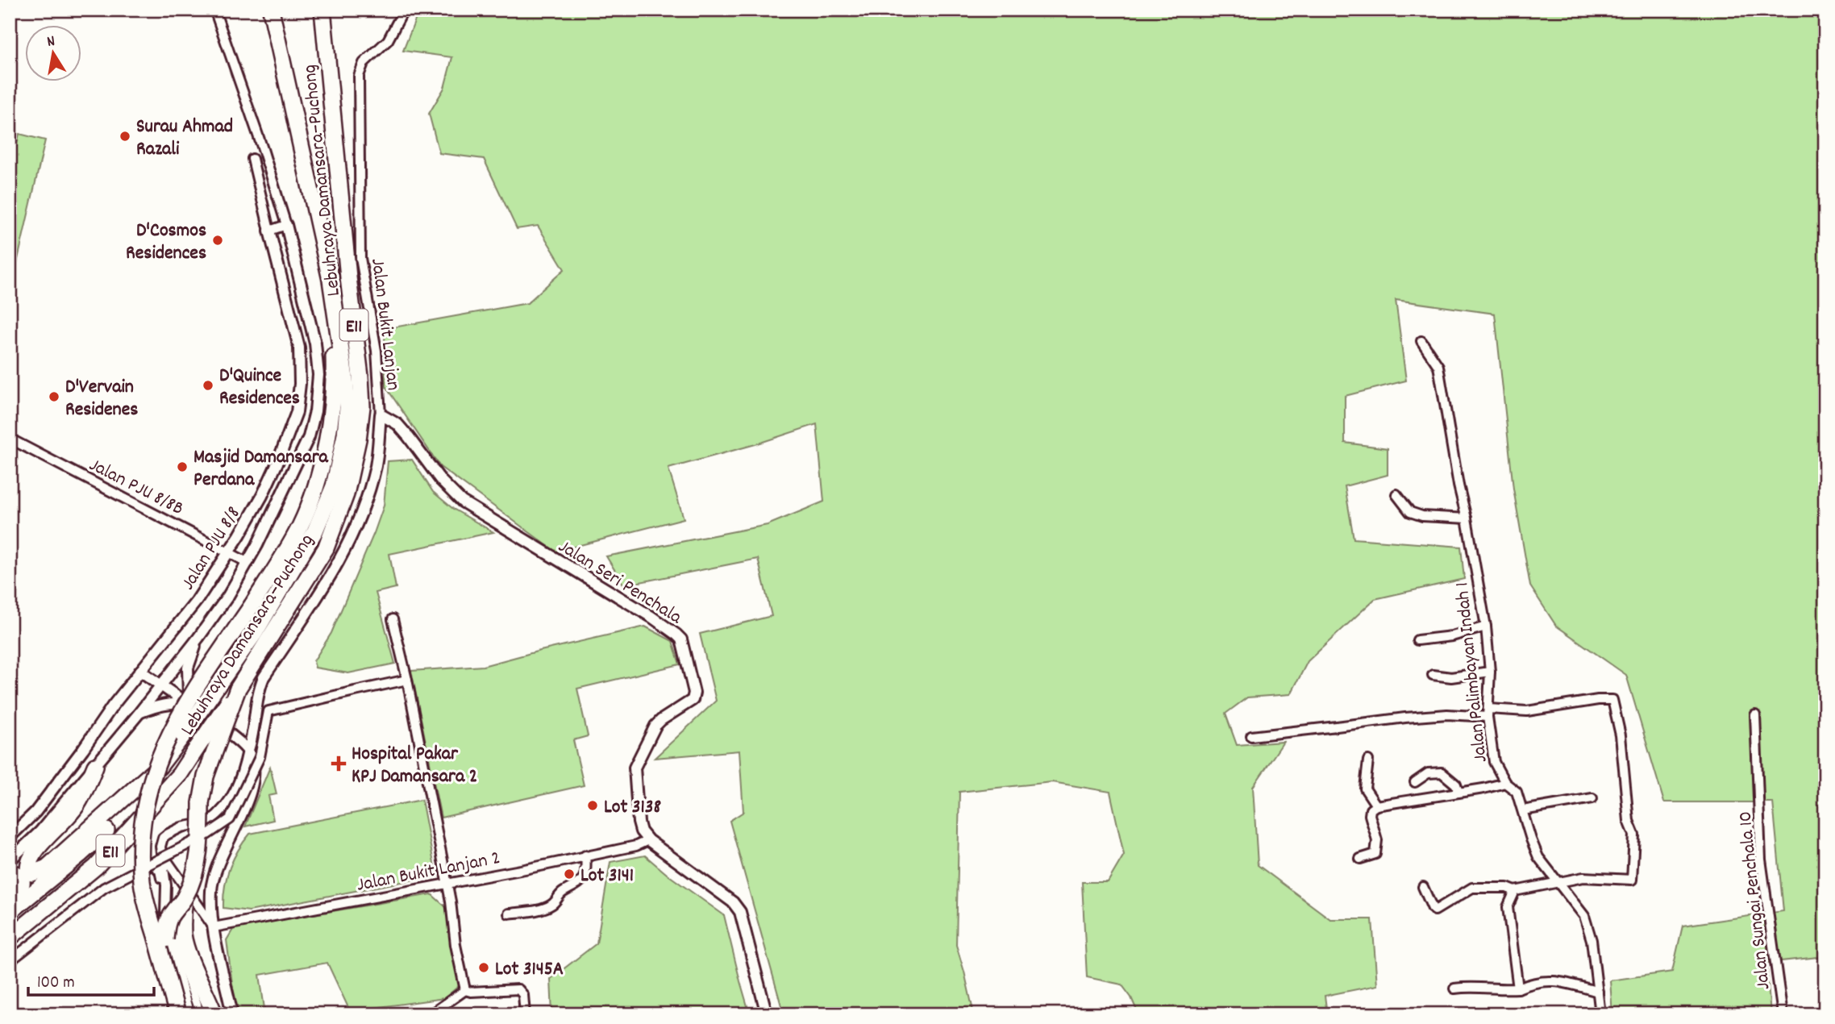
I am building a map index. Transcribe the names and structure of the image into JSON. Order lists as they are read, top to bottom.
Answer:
{
  "streets": {
    "highway": ["Lebuhraya Damansara–Puchong", "E11"],
    "street": [
      "Jalan Bukit Lanjan",
      "Jalan PJU 8/8B",
      "Jalan PJU 8/8",
      "Jalan Seri Penchala",
      "Jalan Palimbayan Indah 1",
      "Jalan Bukit Lanjan 2",
      "Jalan Sungai Penchala 10"
    ]
  },
  "crossings": [
    ["Jalan Bukit Lanjan", "Jalan Seri Penchala"],
    ["Jalan PJU 8/8B", "Jalan PJU 8/8"],
    ["Jalan Seri Penchala", "Jalan Bukit Lanjan 2"]
  ],
  "places": {
    "other": [
      "Surau Ahmad Razali",
      "D'Cosmos Residences",
      "D'Quince Residences",
      "D'Vervain Residenes",
      "Masjid Damansara Perdana",
      "Lot 3138",
      "Lot 3141",
      "Lot 3145A"
    ],
    "health": ["Hospital Pakar KPJ Damansara 2"]
  },
  "scale_bar": "100 m",
  "north": "top"
}
